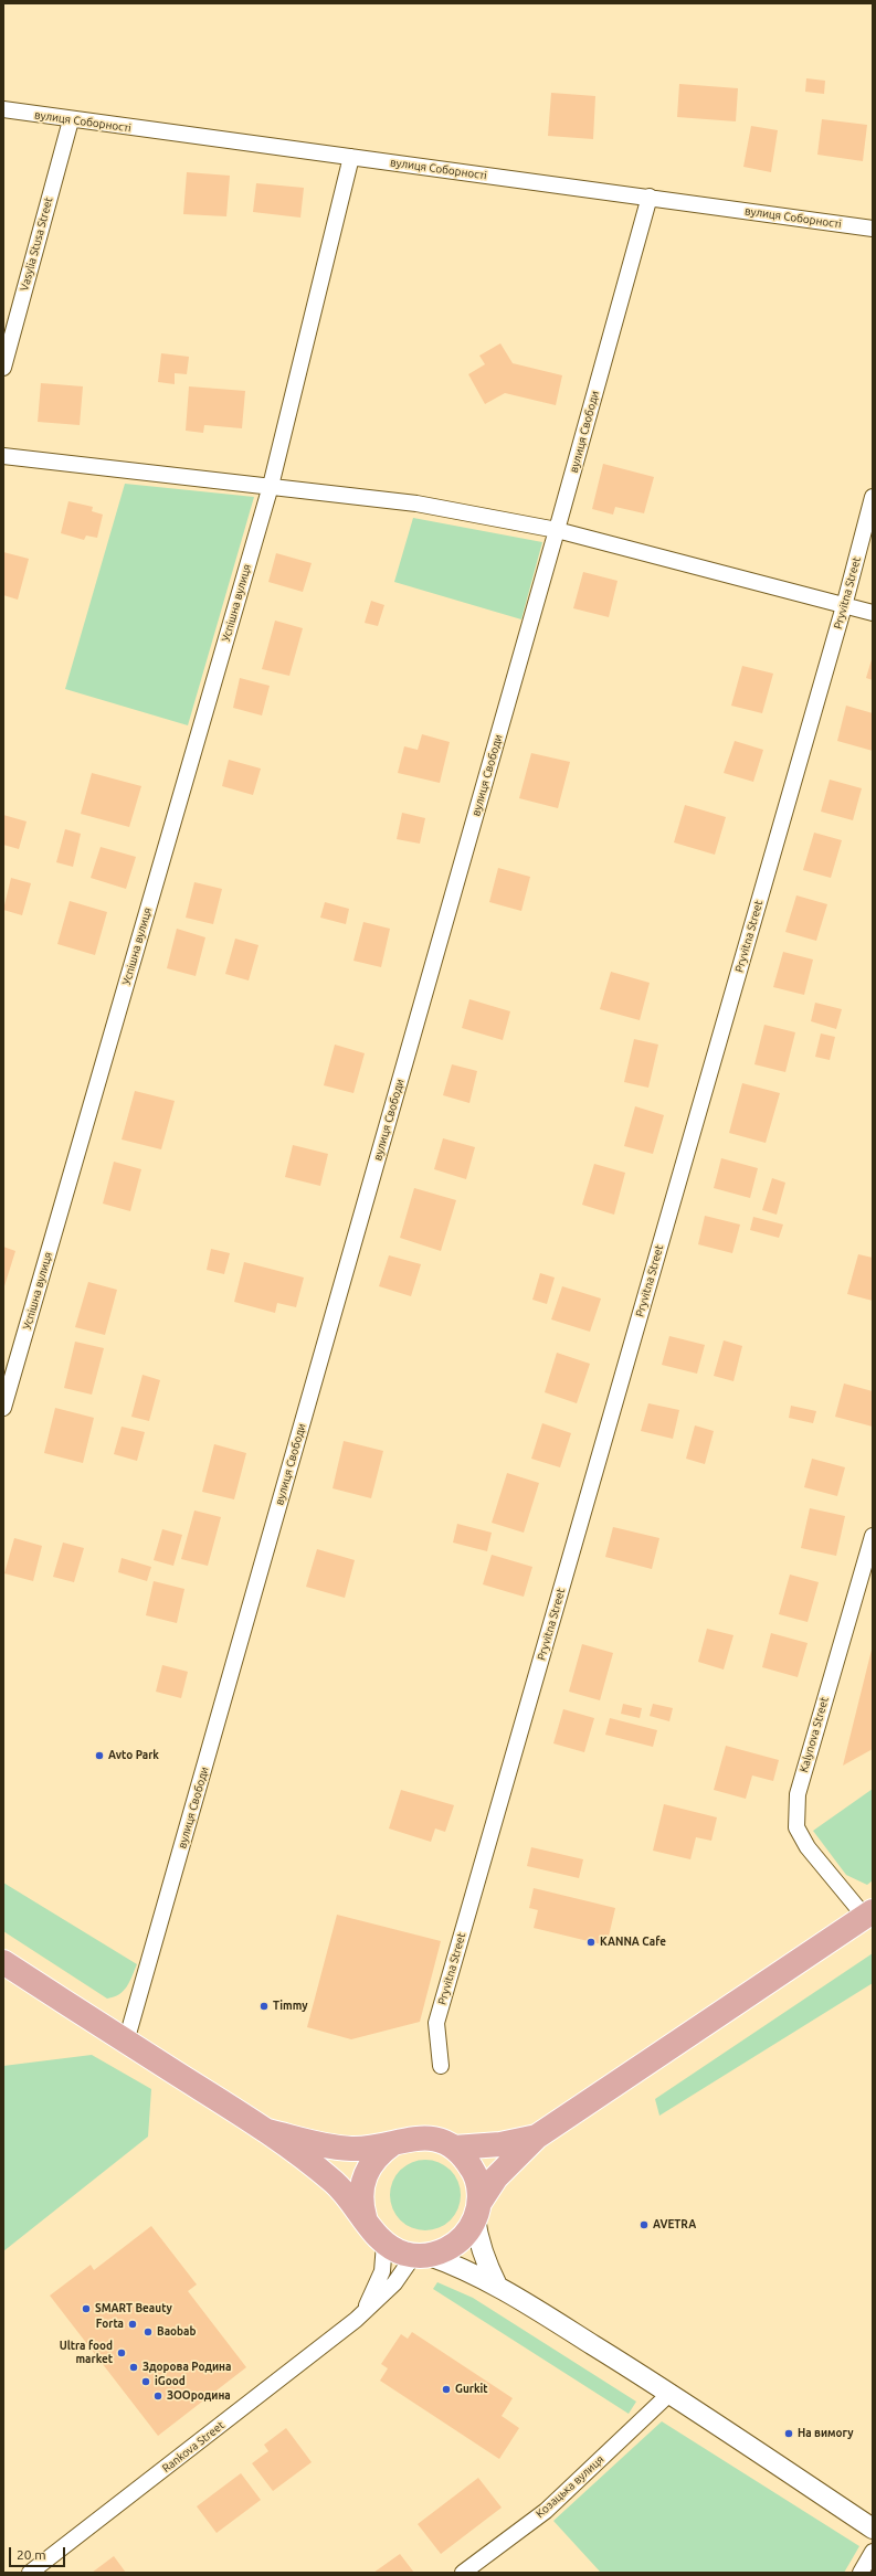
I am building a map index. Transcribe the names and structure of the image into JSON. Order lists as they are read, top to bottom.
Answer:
{
  "streets": {
    "street": [
      "вулиця Соборності",
      "Vasylia Stusa Street",
      "вулиця Свободи",
      "Pryvitna Street",
      "Успішна вулиця",
      "Kalynova Street",
      "Rankova Street",
      "Козацька вулиця"
    ]
  },
  "crossings": [
    ["вулиця Соборності", "Vasylia Stusa Street"],
    ["вулиця Соборності", "вулиця Свободи"],
    ["вулиця Соборності", "Успішна вулиця"]
  ],
  "places": [
    "Avto Park",
    "KANNA Cafe",
    "Timmy",
    "AVETRA",
    "SMART Beauty",
    "Forta",
    "Baobab",
    "Ultra food market",
    "Здорова Родина",
    "iGood",
    "Gurkit",
    "ЗООродина",
    "На вимогу"
  ],
  "scale_bar": "20 m"
}
